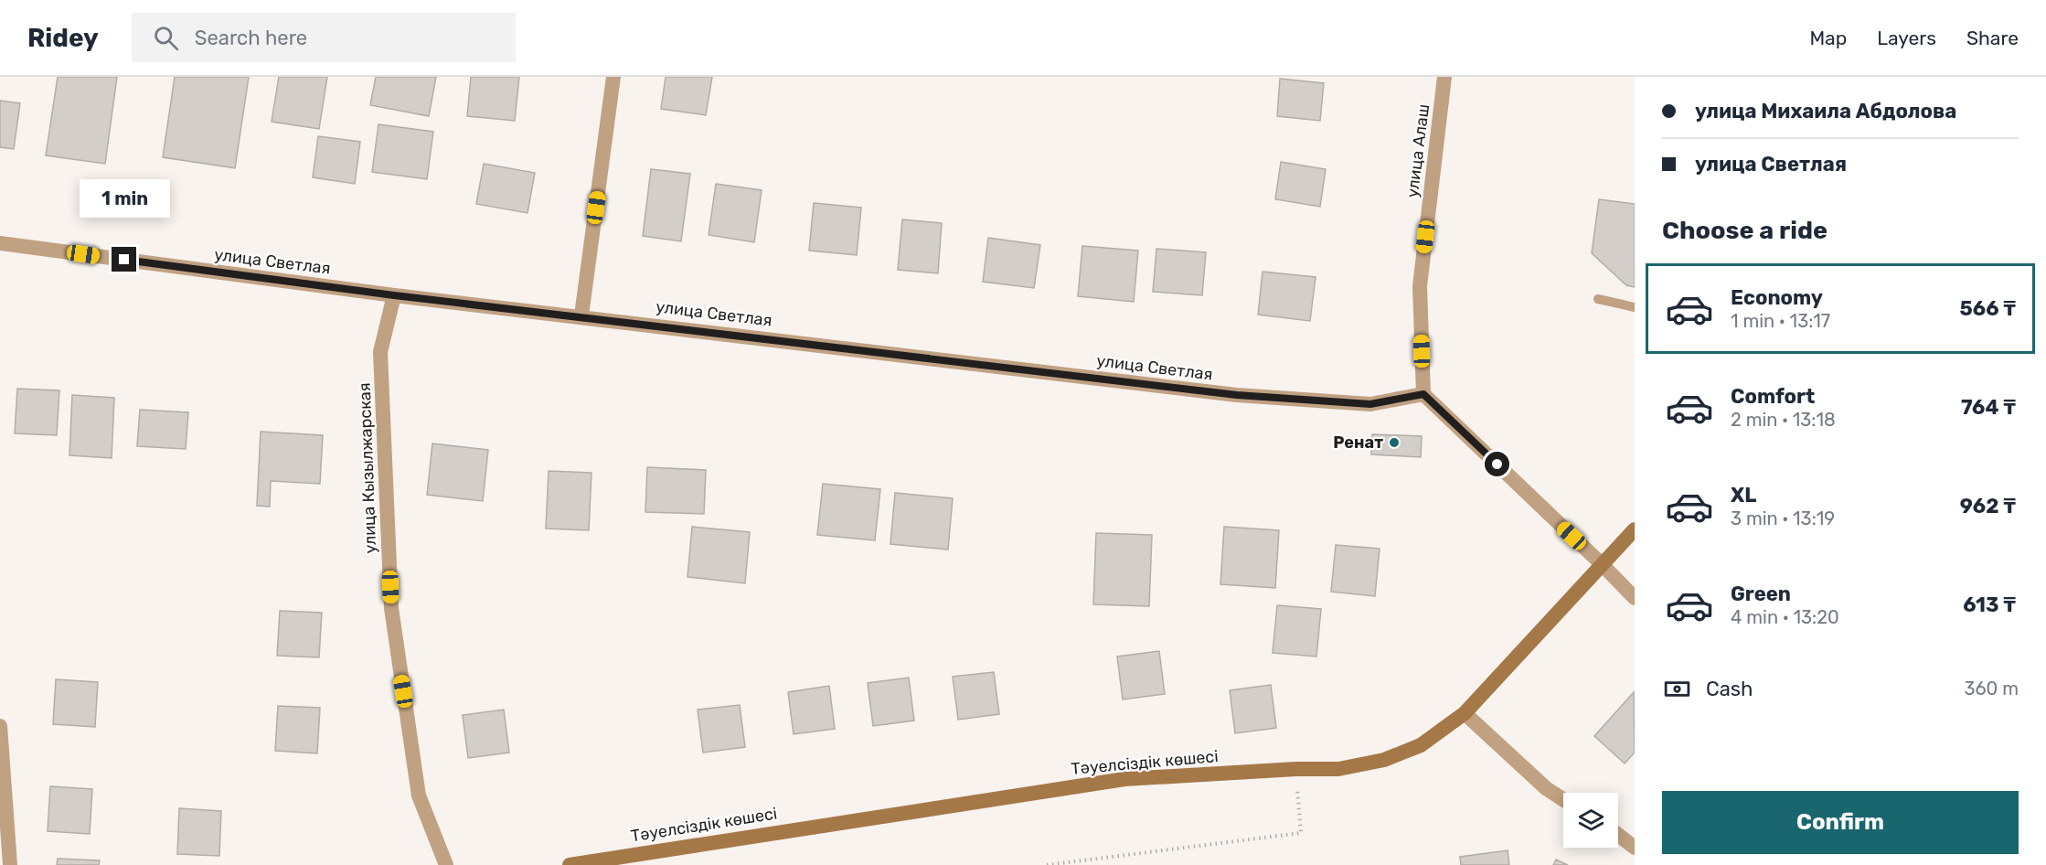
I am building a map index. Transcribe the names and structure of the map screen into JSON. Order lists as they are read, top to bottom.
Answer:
{
  "streets": {
    "main road": ["Тәуелсіздік көшесі"],
    "street": ["улица Алаш", "улица Светлая", "улица Кызылжарская"]
  },
  "crossings": [
    ["улица Алаш", "улица Светлая"],
    ["улица Светлая", "улица Кызылжарская"]
  ],
  "places": ["Ренат"],
  "page": {
    "header": "Ridey",
    "search": "Search here",
    "nav": ["Map", "Layers", "Share"],
    "banner": ["улица Михаила Абдолова", "улица Светлая"],
    "bubble": "1 min",
    "heading": "Choose a ride",
    "list": [
      {
        "name": "Economy",
        "note": "1 min · 13:17",
        "value": "566 ₸"
      },
      {
        "name": "Comfort",
        "note": "2 min · 13:18",
        "value": "764 ₸"
      },
      {
        "name": "XL",
        "note": "3 min · 13:19",
        "value": "962 ₸"
      },
      {
        "name": "Green",
        "note": "4 min · 13:20",
        "value": "613 ₸"
      }
    ],
    "pay": ["Cash", "360 m"],
    "buttons": "Confirm"
  }
}
